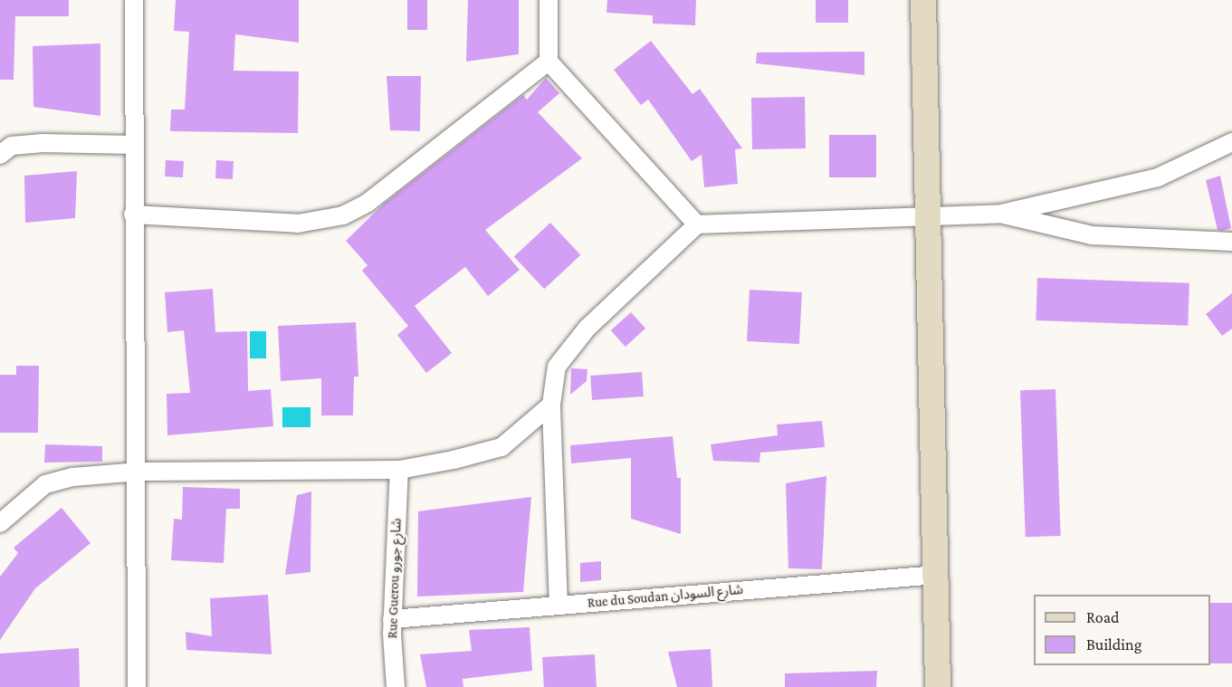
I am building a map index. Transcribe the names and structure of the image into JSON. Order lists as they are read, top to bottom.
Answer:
{
  "streets": {
    "street": ["Rue Guerou شارع جورو", "Rue du Soudan شارع السودان"]
  },
  "crossings": [
    ["Rue Guerou شارع جورو", "Rue du Soudan شارع السودان"]
  ],
  "legend": ["Road", "Building"]
}
